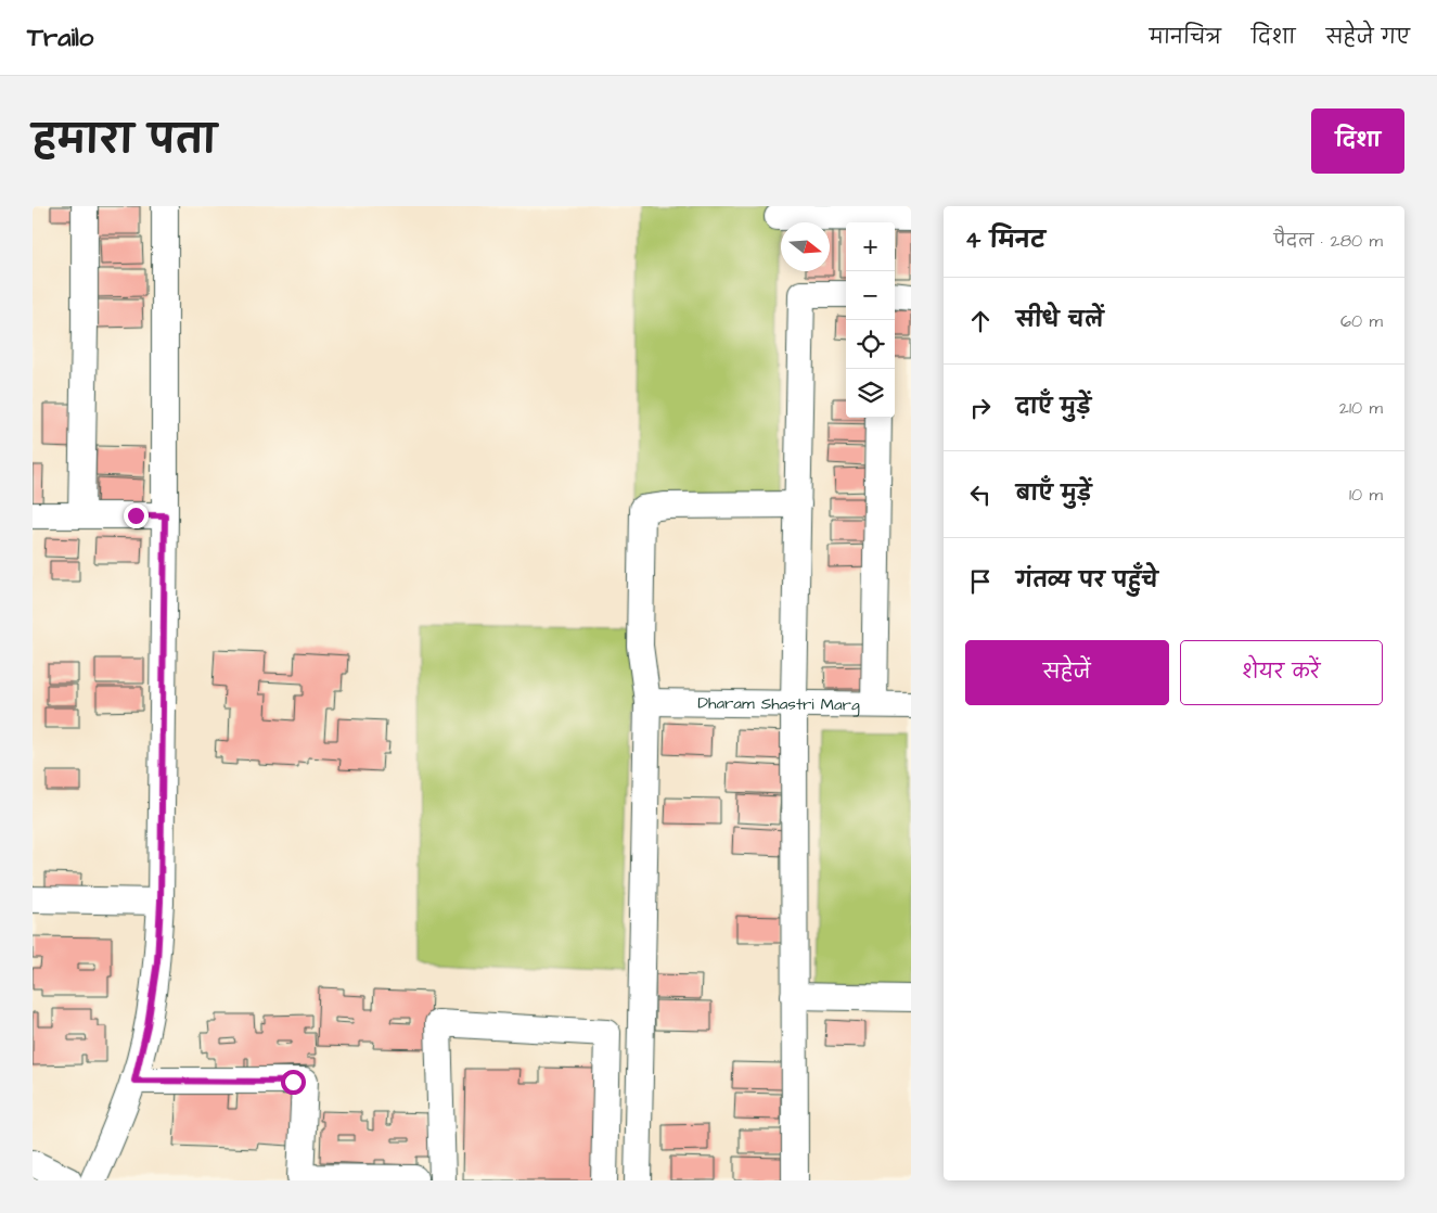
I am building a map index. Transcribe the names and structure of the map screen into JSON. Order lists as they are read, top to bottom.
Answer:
{
  "streets": {
    "street": ["Dharam Shastri Marg"]
  },
  "north": "right",
  "page": {
    "header": "Trailo",
    "nav": ["मानचित्र", "दिशा", "सहेजे गए"],
    "title": "हमारा पता",
    "buttons": [
      "दिशा",
      ["सहेजें", "शेयर करें"]
    ],
    "heading": ["4 मिनट", "पैदल · 280 m"],
    "map_buttons": ["+", "−"],
    "list": [
      ["सीधे चलें", "60 m"],
      ["दाएँ मुड़ें", "210 m"],
      ["बाएँ मुड़ें", "10 m"],
      "गंतव्य पर पहुँचे"
    ]
  }
}
